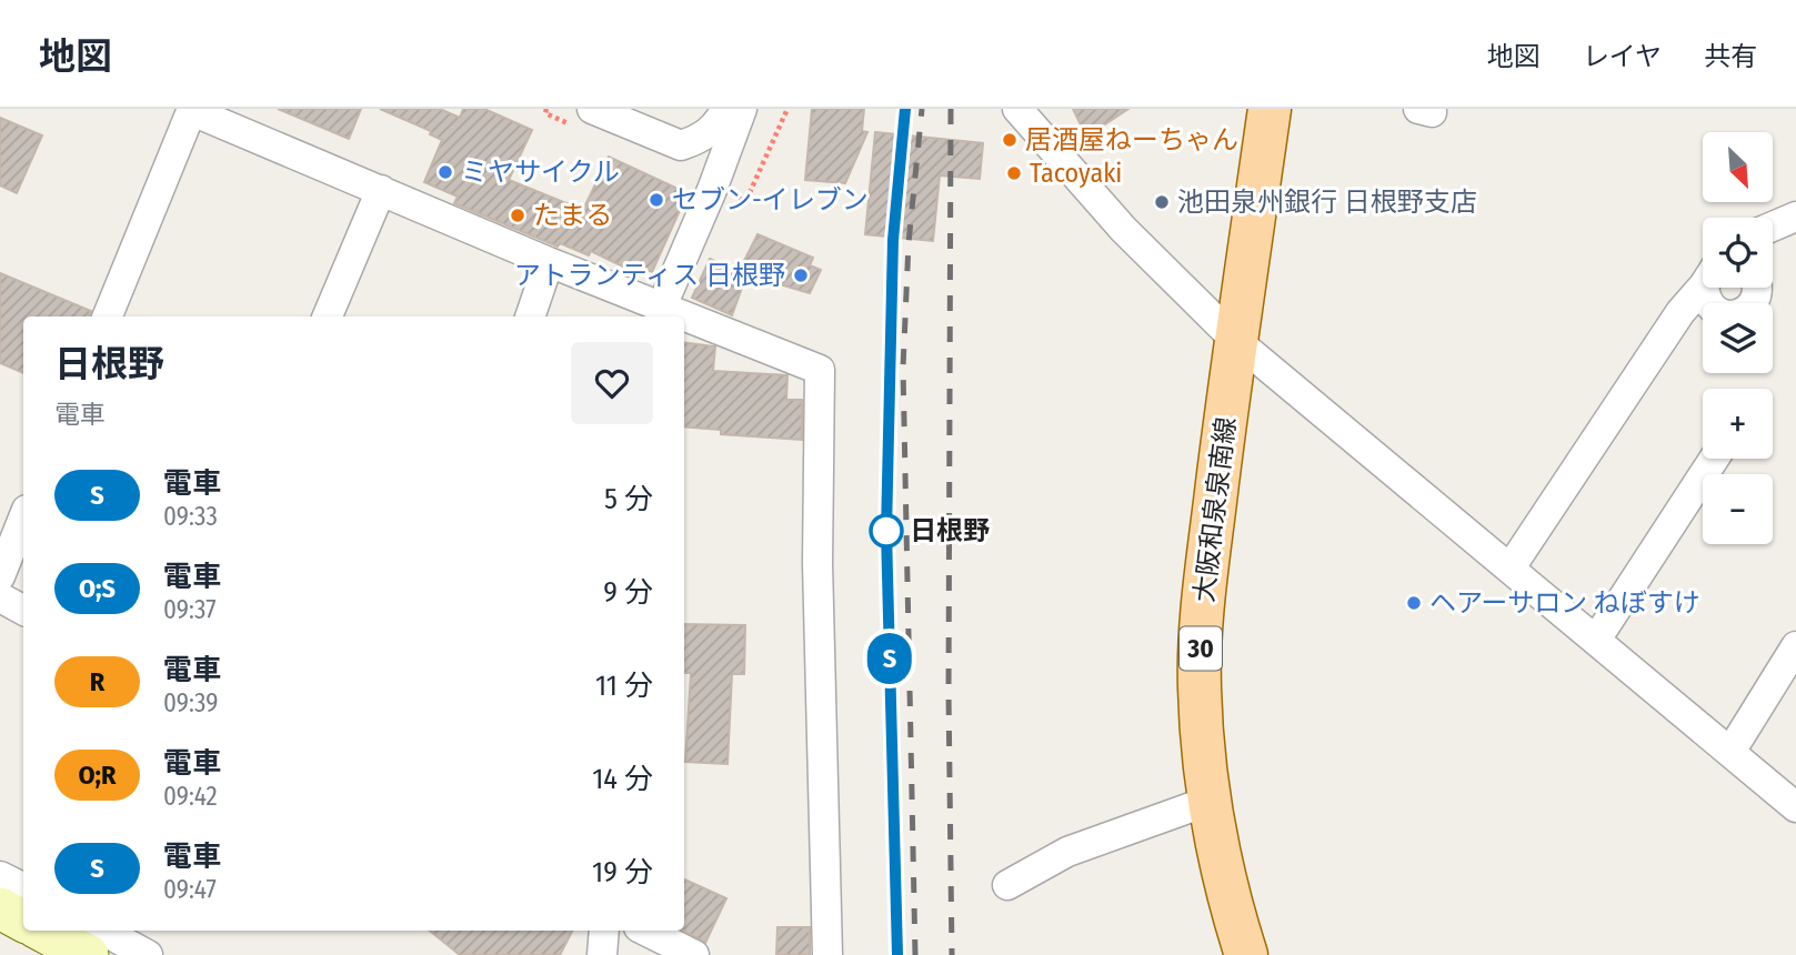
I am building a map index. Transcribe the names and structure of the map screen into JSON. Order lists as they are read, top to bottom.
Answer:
{
  "streets": {
    "main road": ["大阪和泉泉南線", "30"]
  },
  "places": [
    "居酒屋ねーちゃん",
    "ミヤサイクル",
    "Tacoyaki",
    "セブン-イレブン",
    "池田泉州銀行 日根野支店",
    "たまる",
    "アトランティス 日根野",
    "日根野",
    "ヘアーサロン ねぼすけ"
  ],
  "north": "bottom right",
  "page": {
    "header": "地図",
    "nav": ["地図", "レイヤ", "共有"],
    "on_map": "S",
    "map_buttons": ["+", "−"],
    "heading": ["日根野", "電車"],
    "list": [
      {
        "mark": "S",
        "name": "電車",
        "note": "09:33",
        "value": "5 分"
      },
      {
        "mark": "O;S",
        "name": "電車",
        "note": "09:37",
        "value": "9 分"
      },
      {
        "mark": "R",
        "name": "電車",
        "note": "09:39",
        "value": "11 分"
      },
      {
        "mark": "O;R",
        "name": "電車",
        "note": "09:42",
        "value": "14 分"
      },
      {
        "mark": "S",
        "name": "電車",
        "note": "09:47",
        "value": "19 分"
      }
    ]
  }
}
